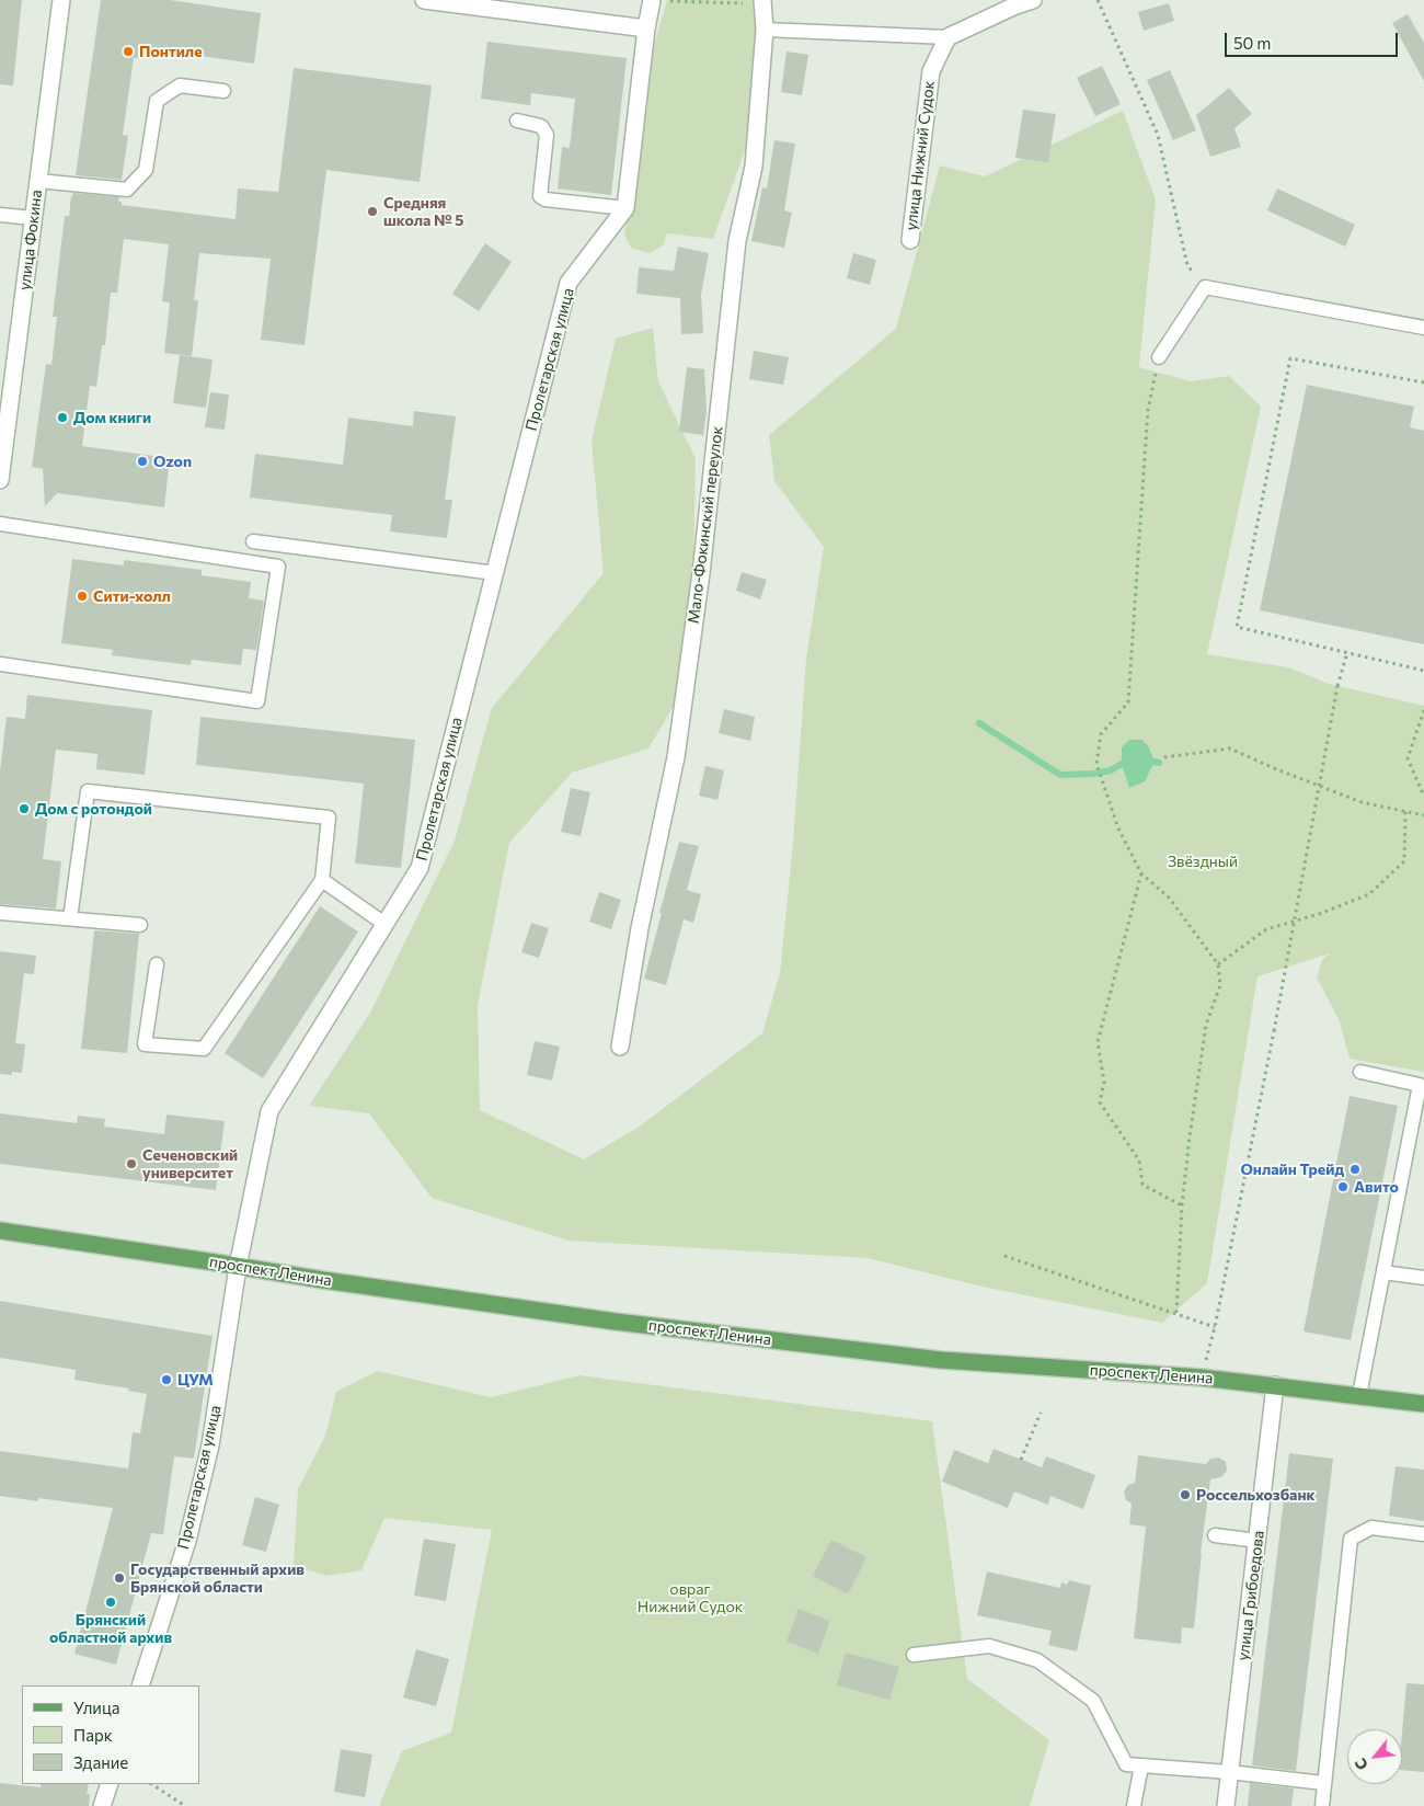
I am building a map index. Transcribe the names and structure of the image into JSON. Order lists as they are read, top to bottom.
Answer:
{
  "streets": {
    "main road": ["проспект Ленина"],
    "street": [
      "улица Нижний Судок",
      "улица Фокина",
      "Пролетарская улица",
      "Мало-Фокинский переулок",
      "улица Грибоедова"
    ]
  },
  "crossings": [
    ["Пролетарская улица", "проспект Ленина"],
    ["проспект Ленина", "улица Грибоедова"]
  ],
  "parks": ["Звёздный", "овраг Нижний Судок"],
  "places": [
    "Понтиле",
    "Средняя школа № 5",
    "Дом книги",
    "Ozon",
    "Сити-холл",
    "Дом с ротондой",
    "Сеченовский университет",
    "Онлайн Трейд",
    "Авито",
    "ЦУМ",
    "Россельхозбанк",
    "Государственный архив Брянской области",
    "Брянский областной архив"
  ],
  "legend": ["Улица", "Парк", "Здание"],
  "scale_bar": "50 m",
  "north": "bottom left"
}
